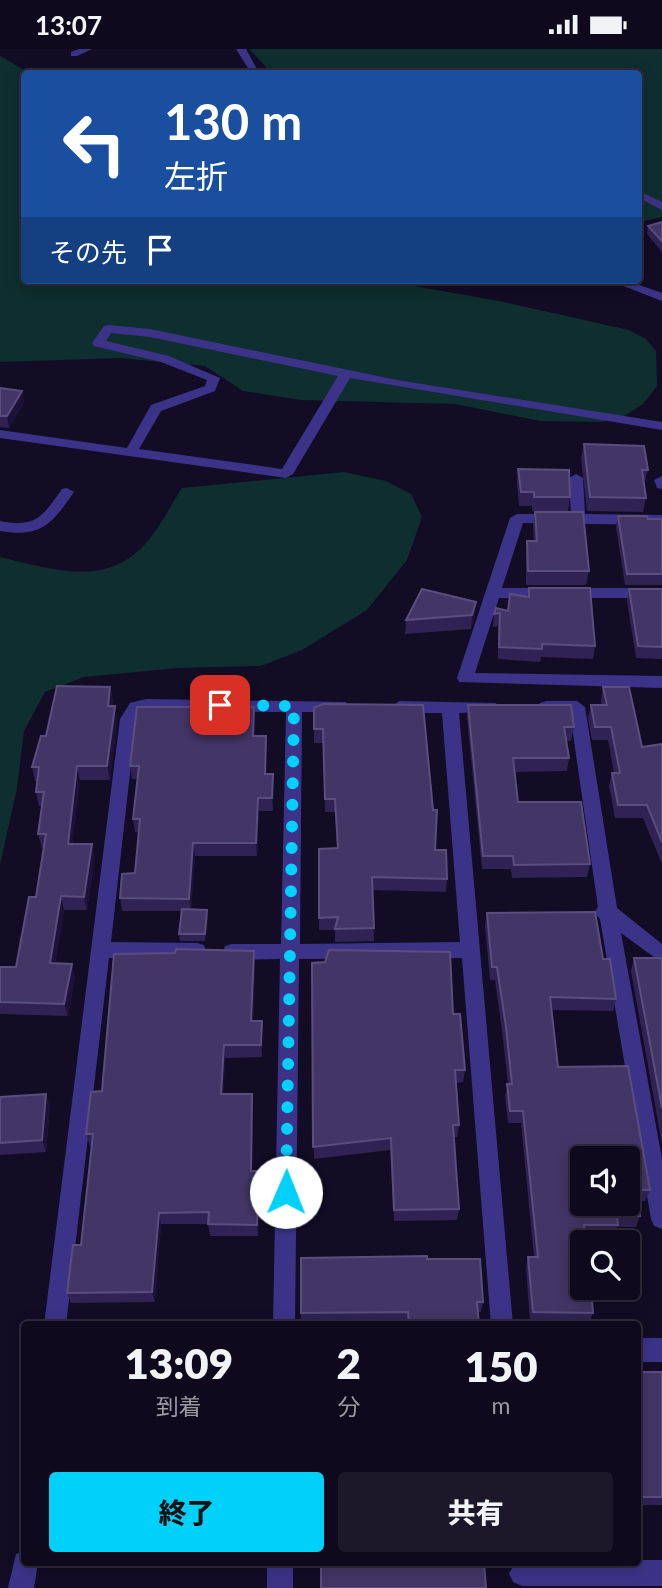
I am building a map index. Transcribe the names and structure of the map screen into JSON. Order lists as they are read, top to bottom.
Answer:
{
  "page": {
    "status": "13:07",
    "turn": ["130 m", "左折"],
    "then": "その先",
    "eta": [
      "13:09",
      "到着",
      "2",
      "分",
      "150",
      "m"
    ],
    "buttons": ["終了", "共有"]
  }
}
